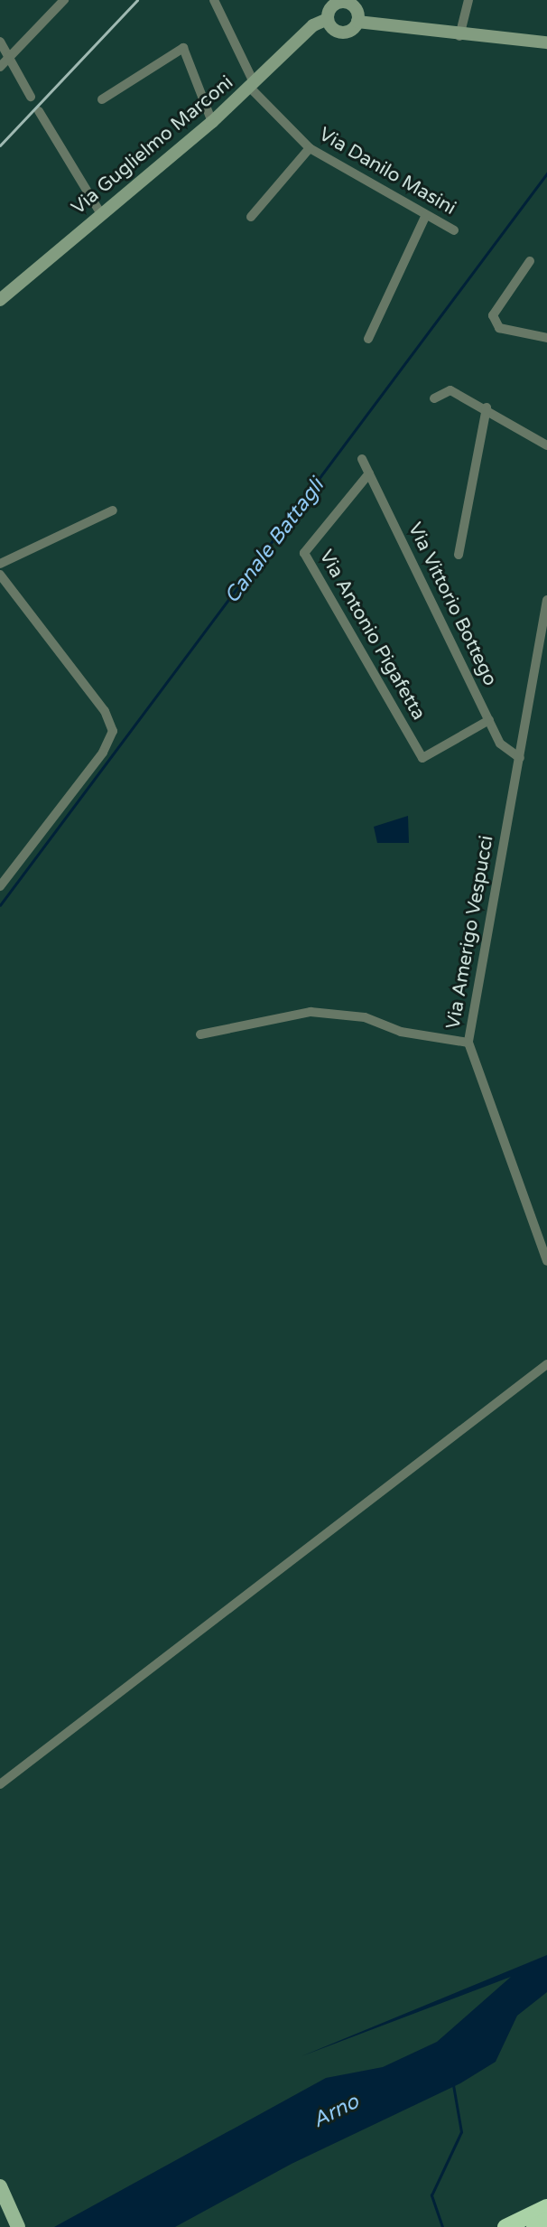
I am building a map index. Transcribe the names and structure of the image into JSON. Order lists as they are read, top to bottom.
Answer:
{
  "streets": {
    "street": [
      "Via Guglielmo Marconi",
      "Via Danilo Masini",
      "Via Vittorio Bottego",
      "Via Antonio Pigafetta",
      "Via Amerigo Vespucci"
    ]
  },
  "crossings": [
    ["Via Guglielmo Marconi", "Via Danilo Masini"],
    ["Via Vittorio Bottego", "Via Antonio Pigafetta"],
    ["Via Vittorio Bottego", "Via Amerigo Vespucci"]
  ],
  "water": ["Canale Battagli", "Arno"]
}
